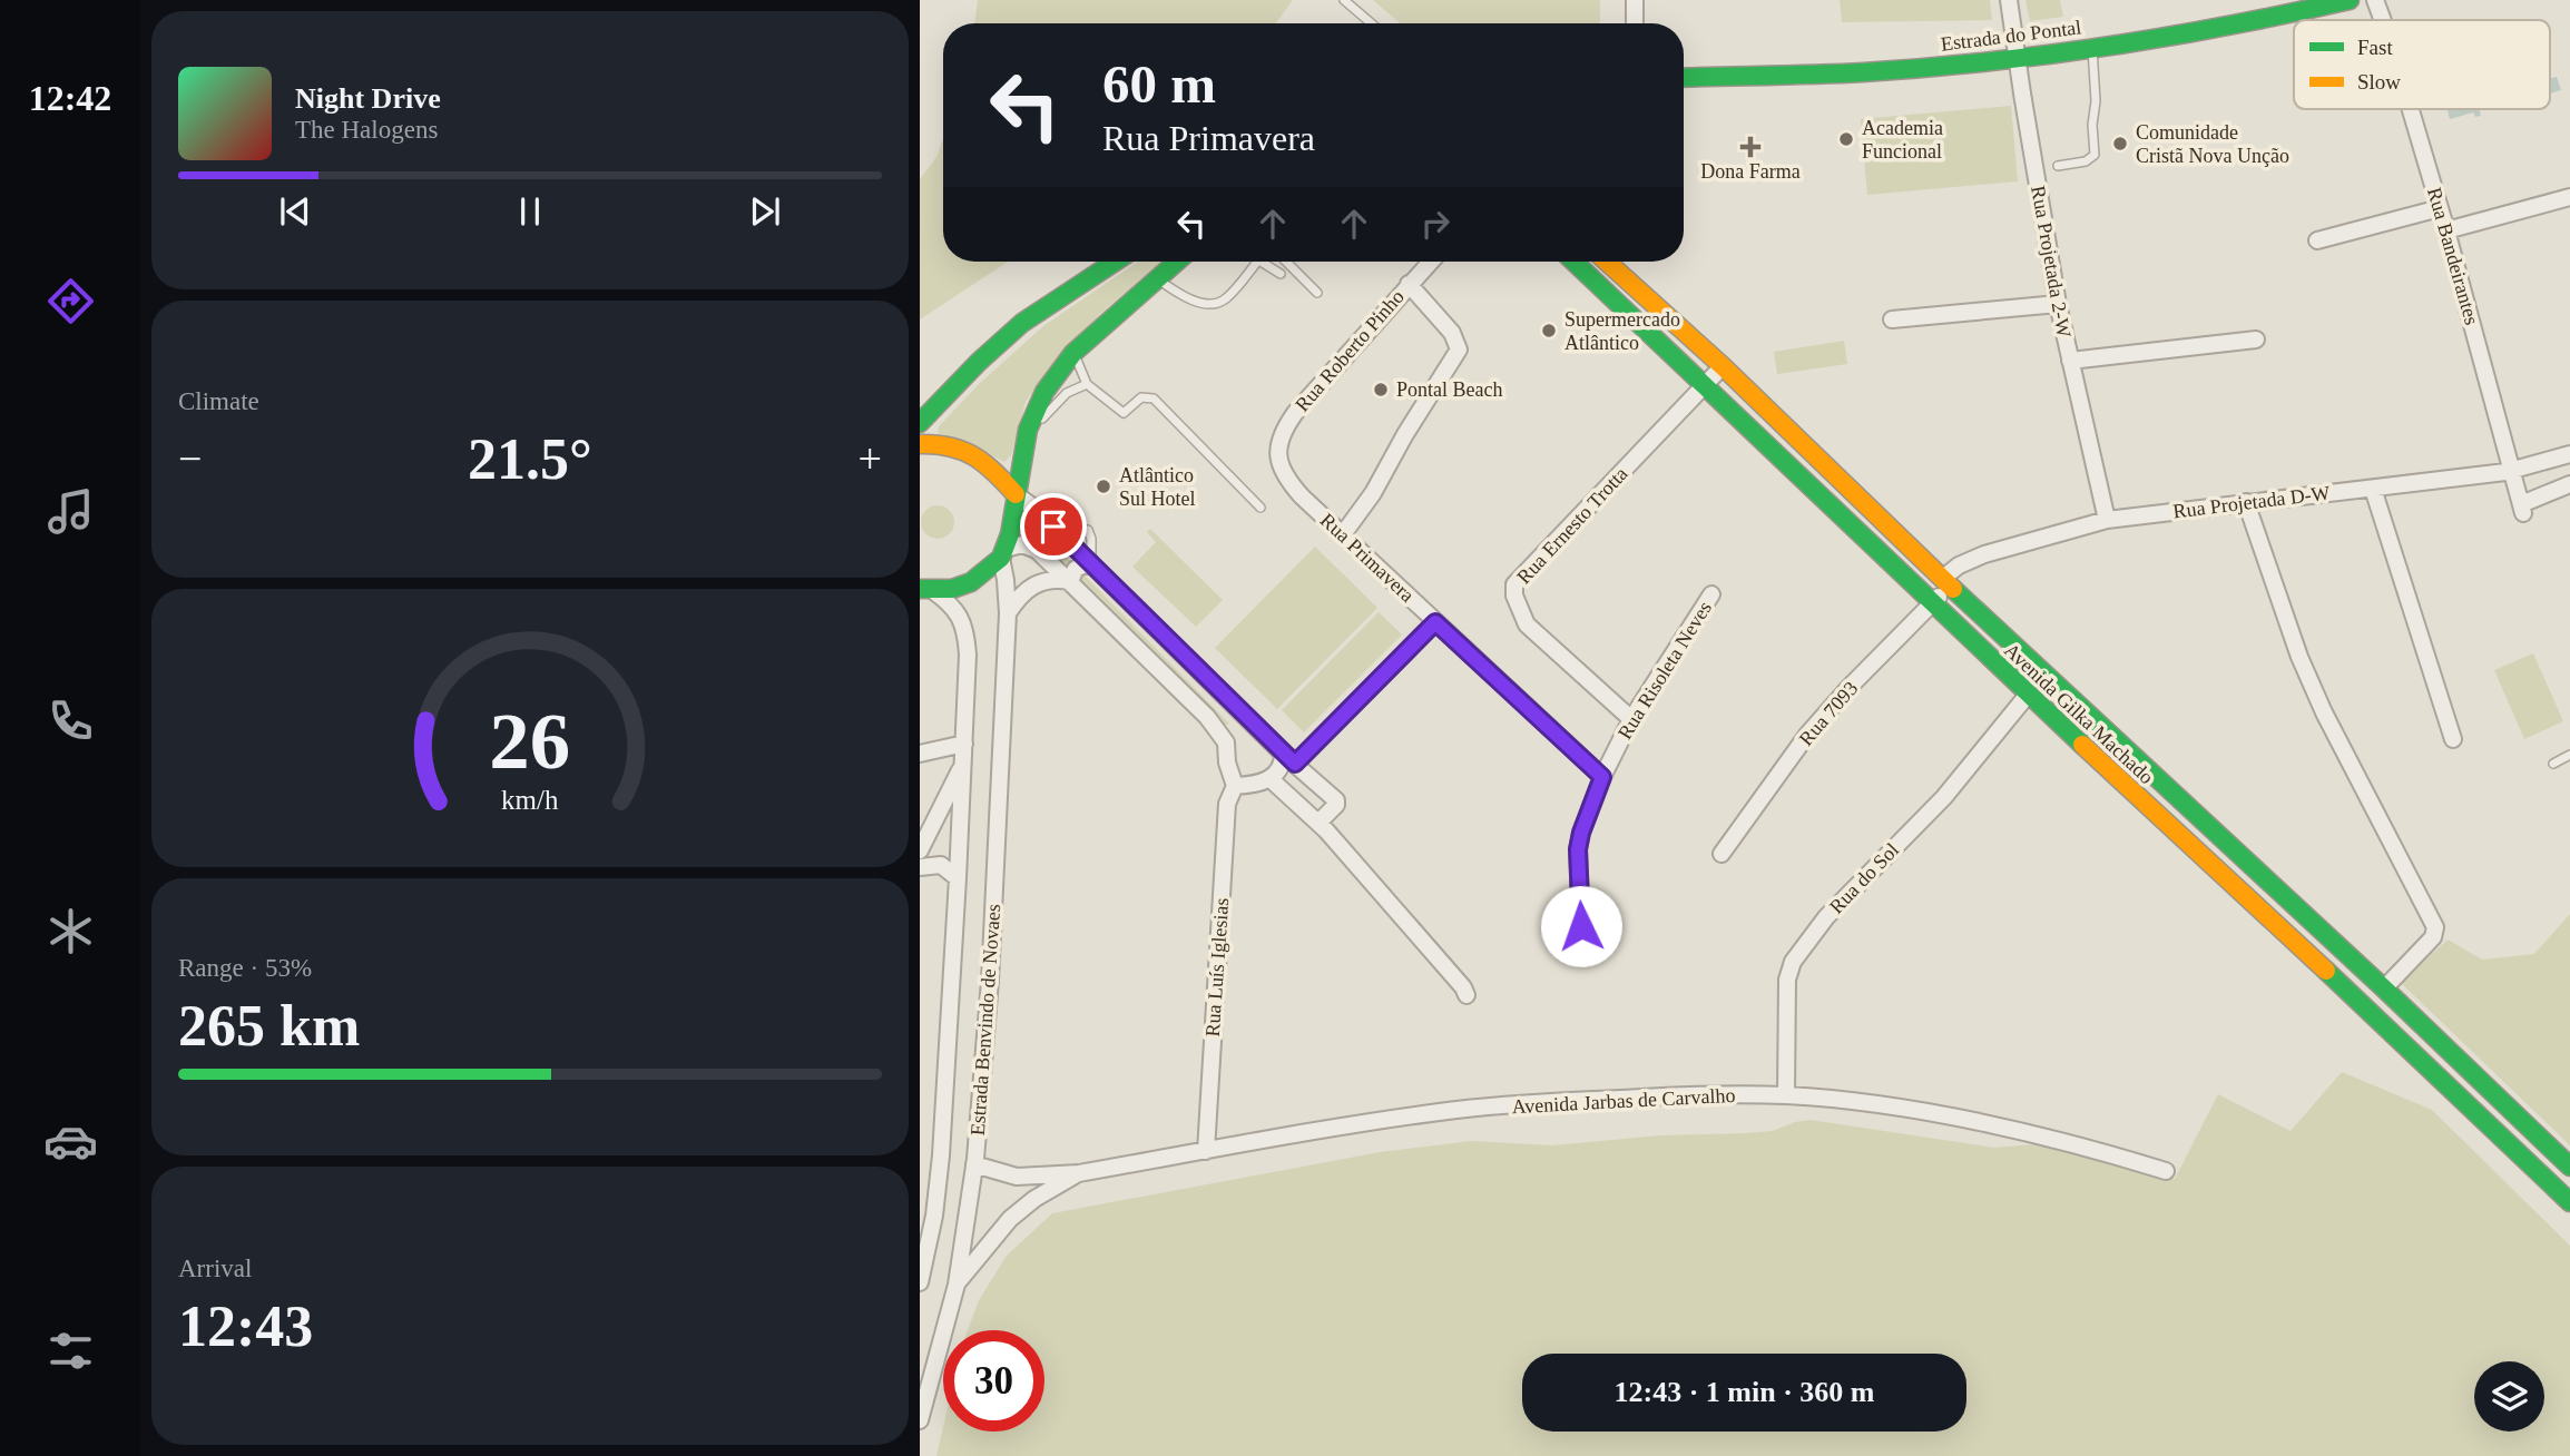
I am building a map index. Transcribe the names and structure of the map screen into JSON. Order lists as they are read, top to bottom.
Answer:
{
  "streets": {
    "street": [
      "Estrada do Pontal",
      "Rua Bandeirantes",
      "Rua Projetada 2-W",
      "Rua Roberto Pinho",
      "Rua Projetada D-W",
      "Rua Ernesto Trotta",
      "Rua Primavera",
      "Rua Risoleta Neves",
      "Rua 7093",
      "Avenida Gilka Machado",
      "Rua do Sol",
      "Rua Luís Iglesias",
      "Estrada Benvindo de Novaes",
      "Avenida Jarbas de Carvalho"
    ]
  },
  "crossings": [
    ["Estrada do Pontal", "Rua Projetada 2-W"],
    ["Rua Bandeirantes", "Rua Projetada D-W"],
    ["Rua Projetada 2-W", "Rua Projetada D-W"],
    ["Rua Roberto Pinho", "Rua Primavera"],
    ["Rua Projetada D-W", "Rua 7093"],
    ["Rua Projetada D-W", "Avenida Gilka Machado"],
    ["Rua Ernesto Trotta", "Rua Risoleta Neves"],
    ["Rua Ernesto Trotta", "Avenida Gilka Machado"],
    ["Rua Primavera", "Rua Risoleta Neves"],
    ["Rua 7093", "Avenida Gilka Machado"],
    ["Avenida Gilka Machado", "Rua do Sol"],
    ["Rua do Sol", "Avenida Jarbas de Carvalho"],
    ["Rua Luís Iglesias", "Avenida Jarbas de Carvalho"],
    ["Estrada Benvindo de Novaes", "Avenida Jarbas de Carvalho"]
  ],
  "places": {
    "other": [
      "Academia Funcional",
      "Comunidade Cristã Nova Unção",
      "Supermercado Atlântico",
      "Pontal Beach",
      "Atlântico Sul Hotel"
    ],
    "health": ["Dona Farma"]
  },
  "legend": ["Fast", "Slow"],
  "page": {
    "tabs": "12:42",
    "turn": ["60 m", "Rua Primavera"],
    "song": ["Night Drive", "The Halogens"],
    "tile": [
      "Climate",
      ["Range · 53%", "265 km"],
      ["Arrival", "12:43"]
    ],
    "heat": ["−", "21.5°", "+"],
    "limit": "30",
    "trip": "12:43 · 1 min · 360 m",
    "gauge": ["26", "km/h"]
  }
}
